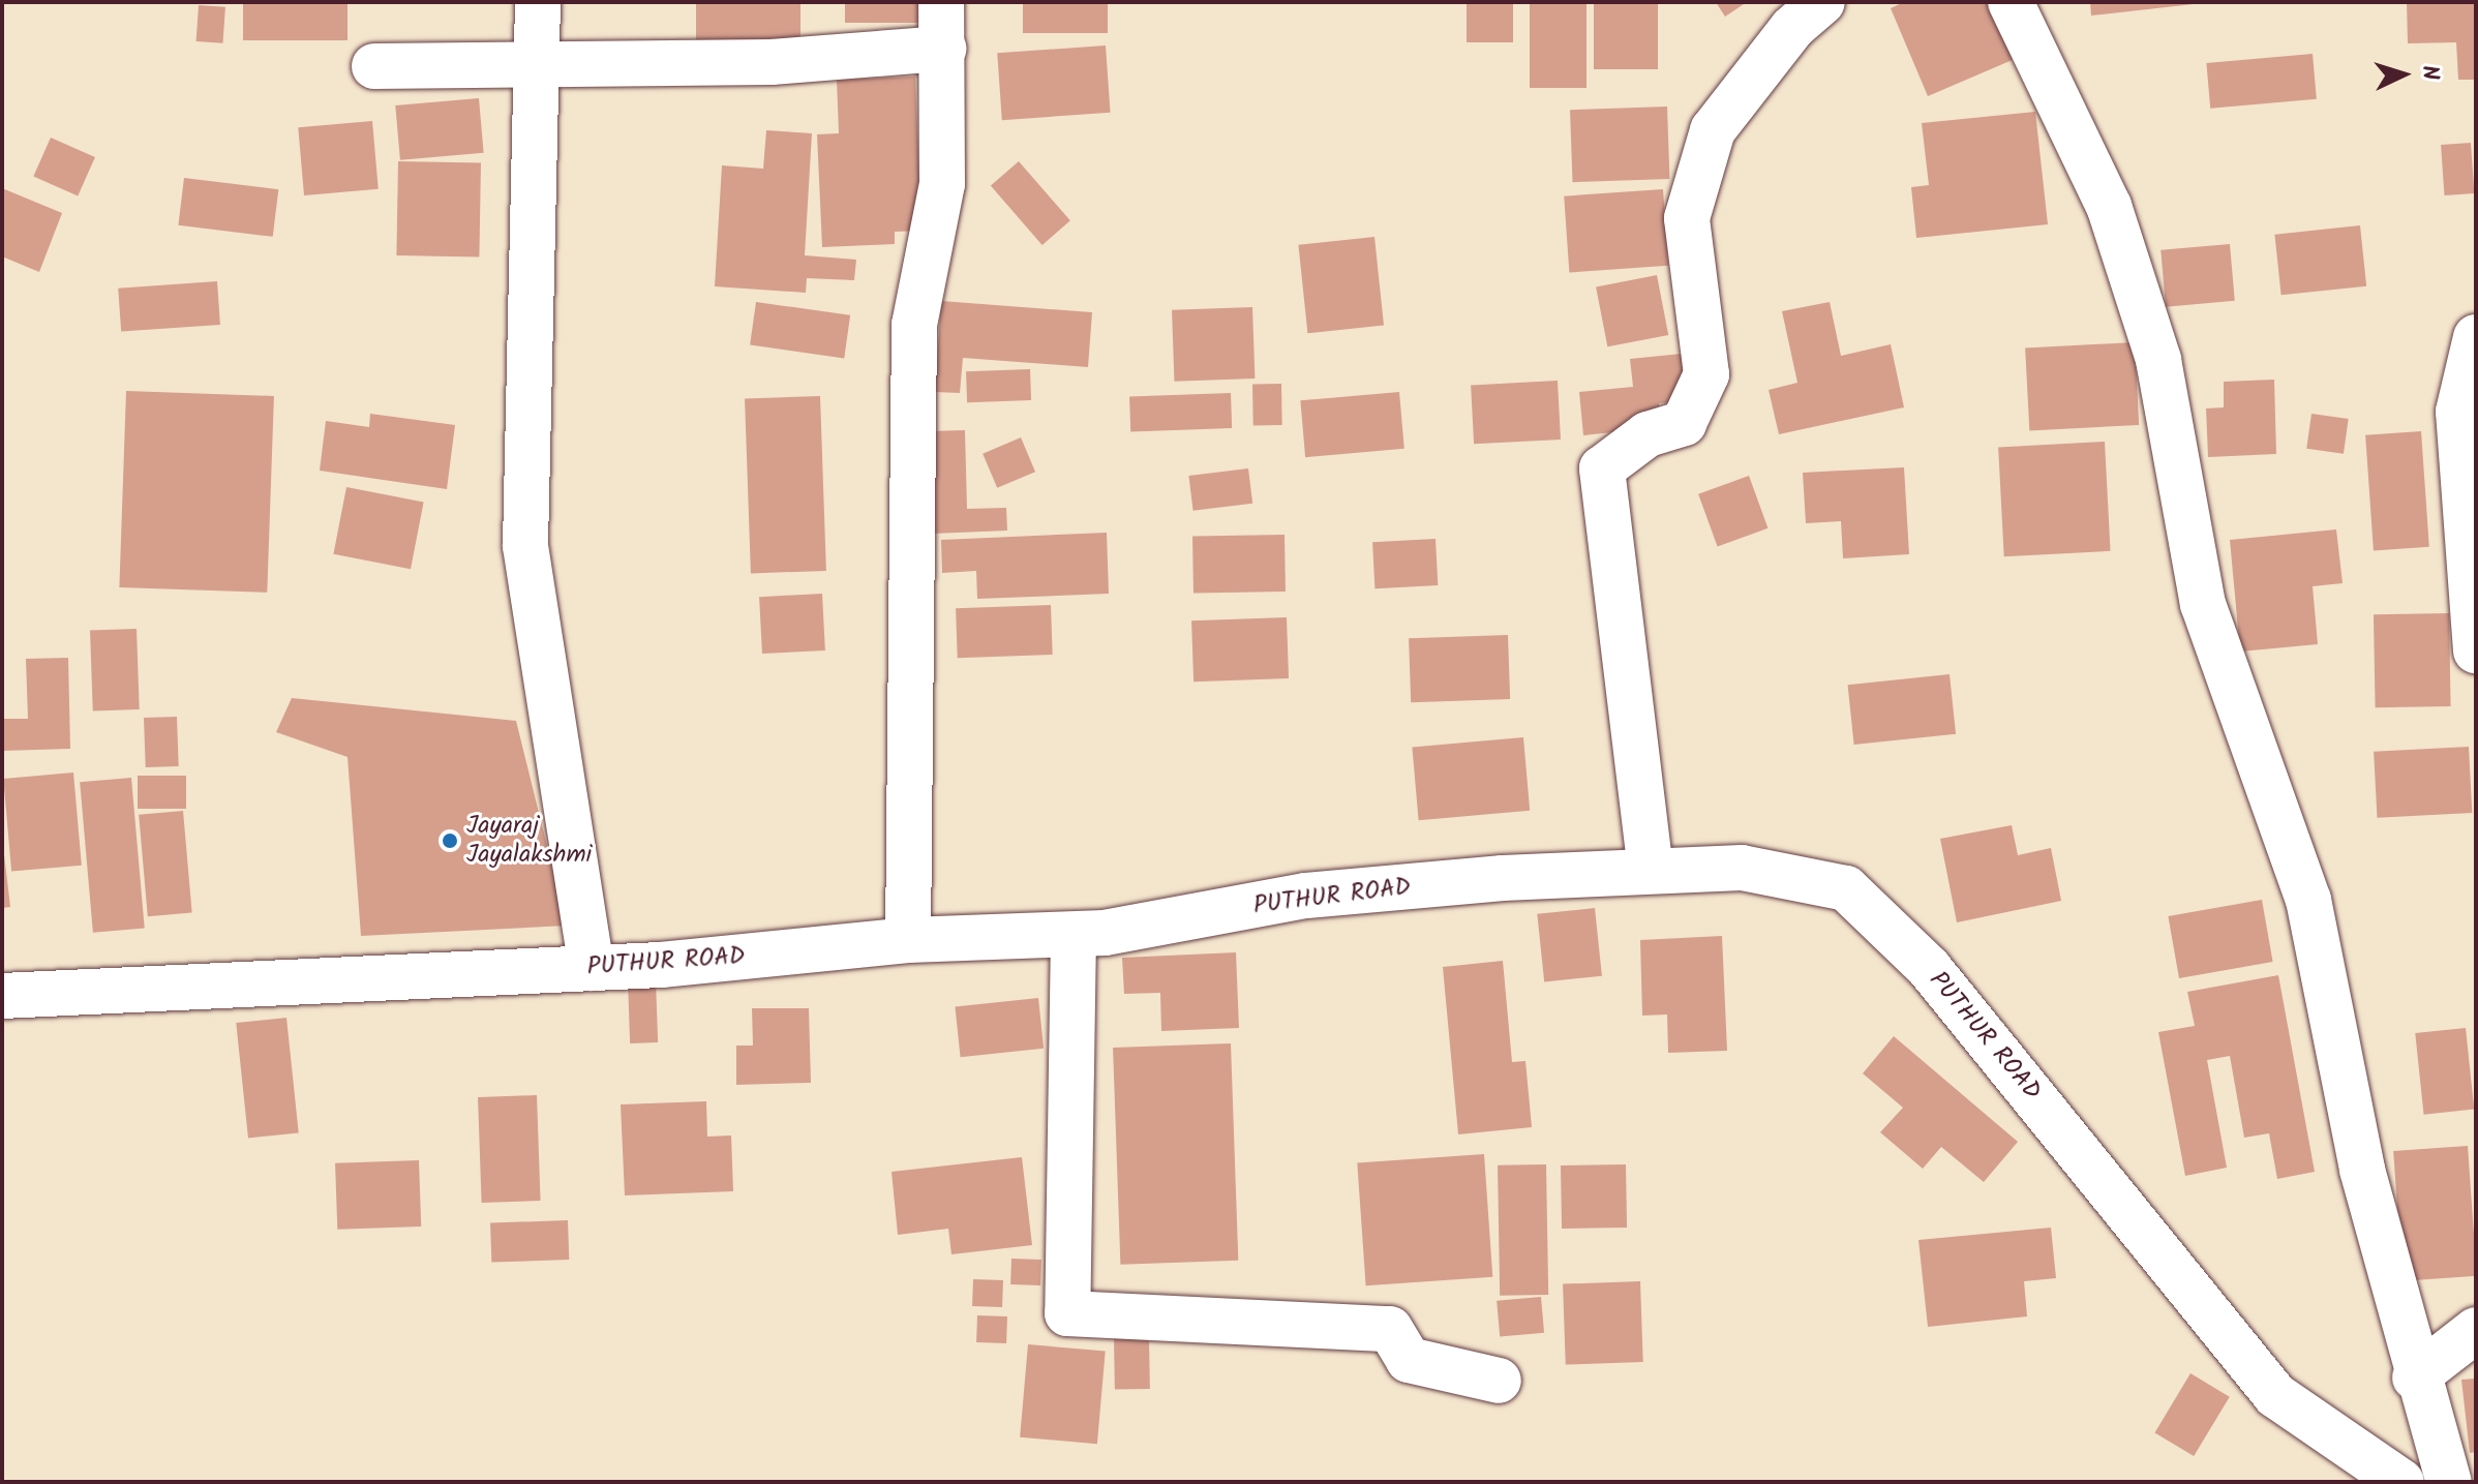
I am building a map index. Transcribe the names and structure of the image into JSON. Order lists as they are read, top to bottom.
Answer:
{
  "streets": {
    "street": ["PUTHUR ROAD"]
  },
  "places": ["Jayaraj Jayalakshmi"],
  "north": "right"
}
